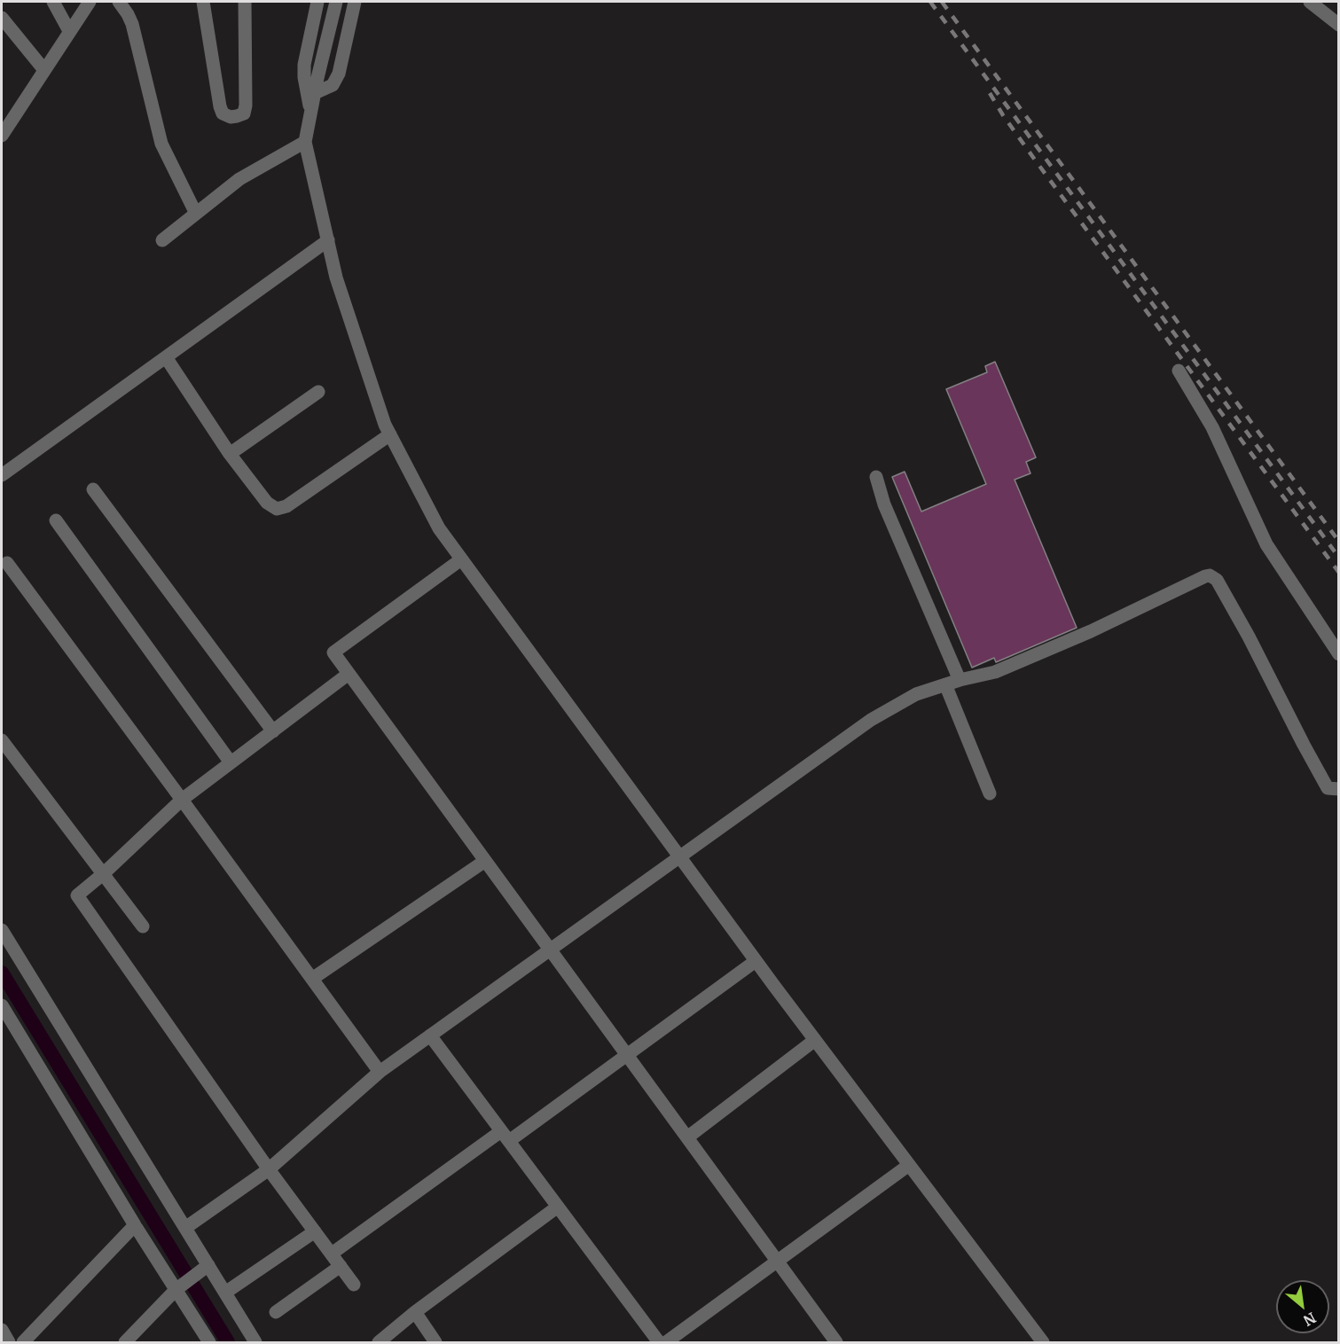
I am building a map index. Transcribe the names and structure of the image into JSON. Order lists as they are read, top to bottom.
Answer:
{
  "north": "bottom right"
}
